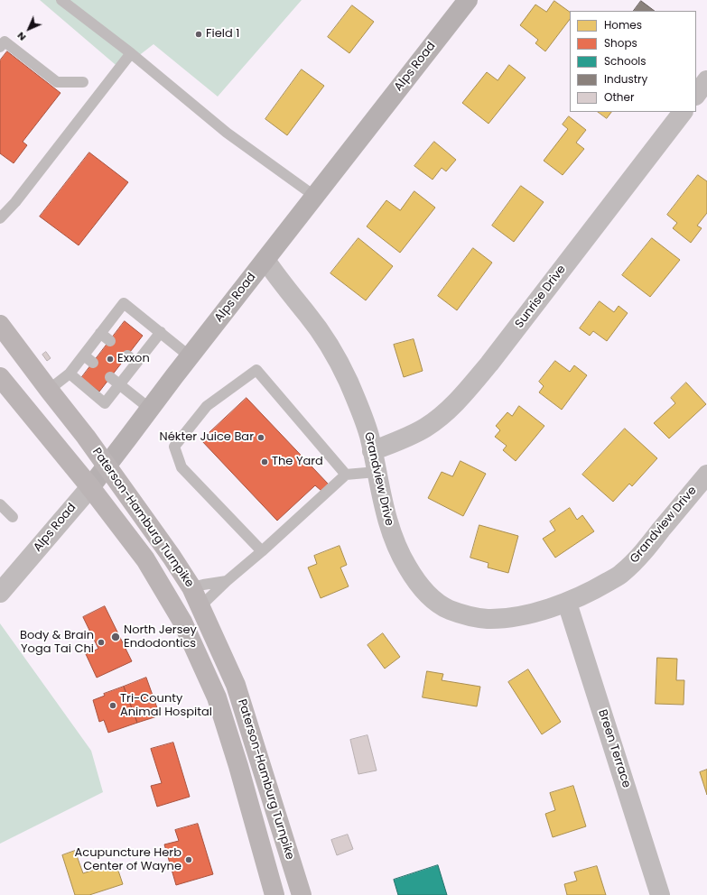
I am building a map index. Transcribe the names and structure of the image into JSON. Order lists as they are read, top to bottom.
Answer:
{
  "streets": {
    "main road": ["Alps Road", "Paterson-Hamburg Turnpike"],
    "street": ["Sunrise Drive", "Grandview Drive", "Breen Terrace"]
  },
  "crossings": [
    ["Alps Road", "Grandview Drive"],
    ["Alps Road", "Paterson-Hamburg Turnpike"],
    ["Sunrise Drive", "Grandview Drive"],
    ["Grandview Drive", "Breen Terrace"]
  ],
  "places": [
    "Field 1",
    "Exxon",
    "Nékter Juice Bar",
    "The Yard",
    "North Jersey Endodontics",
    "Body & Brain Yoga Tai Chi",
    "Tri-County Animal Hospital",
    "Acupuncture Herb Center of Wayne"
  ],
  "legend": [
    "Homes",
    "Shops",
    "Schools",
    "Industry",
    "Other"
  ],
  "north": "bottom left"
}
